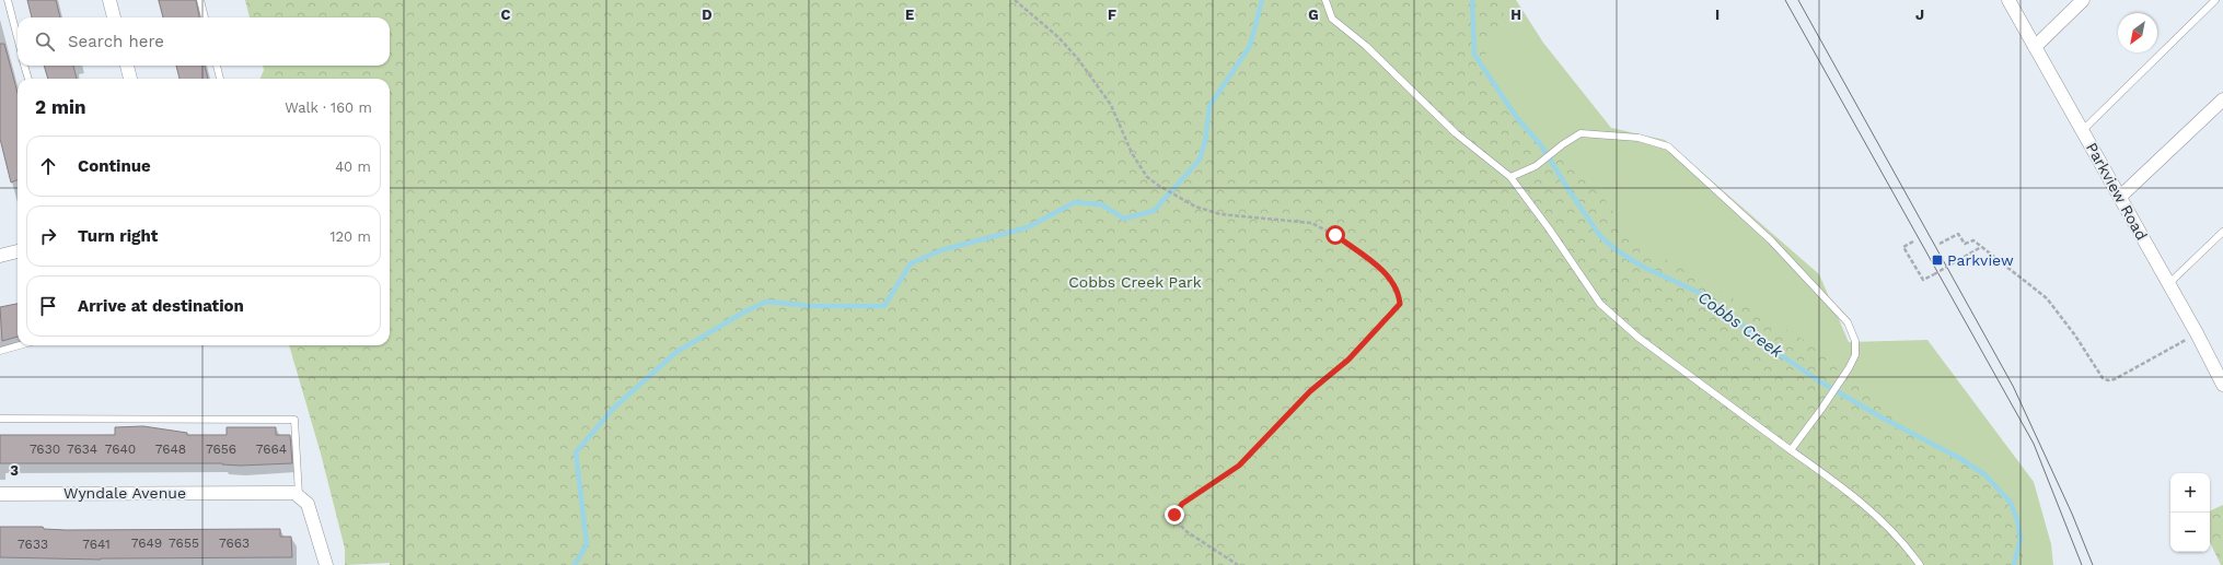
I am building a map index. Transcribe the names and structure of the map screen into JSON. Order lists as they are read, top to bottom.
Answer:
{
  "streets": {
    "street": ["Parkview Road", "Wyndale Avenue"]
  },
  "water": ["Cobbs Creek"],
  "parks": ["Cobbs Creek Park"],
  "places": {
    "transit": ["Parkview"]
  },
  "house_numbers": [
    "7630",
    "7634",
    "7640",
    "7648",
    "7656",
    "7664",
    "7649",
    "7655",
    "7663",
    "7633",
    "7641"
  ],
  "north": "bottom left",
  "page": {
    "search": "Search here",
    "heading": ["2 min", "Walk · 160 m"],
    "list": [
      ["Continue", "40 m"],
      ["Turn right", "120 m"],
      "Arrive at destination"
    ],
    "map_buttons": ["+", "−"]
  },
  "grid": {
    "columns": [
      "C",
      "D",
      "E",
      "F",
      "G",
      "H",
      "I",
      "J"
    ],
    "rows": ["3"]
  }
}
